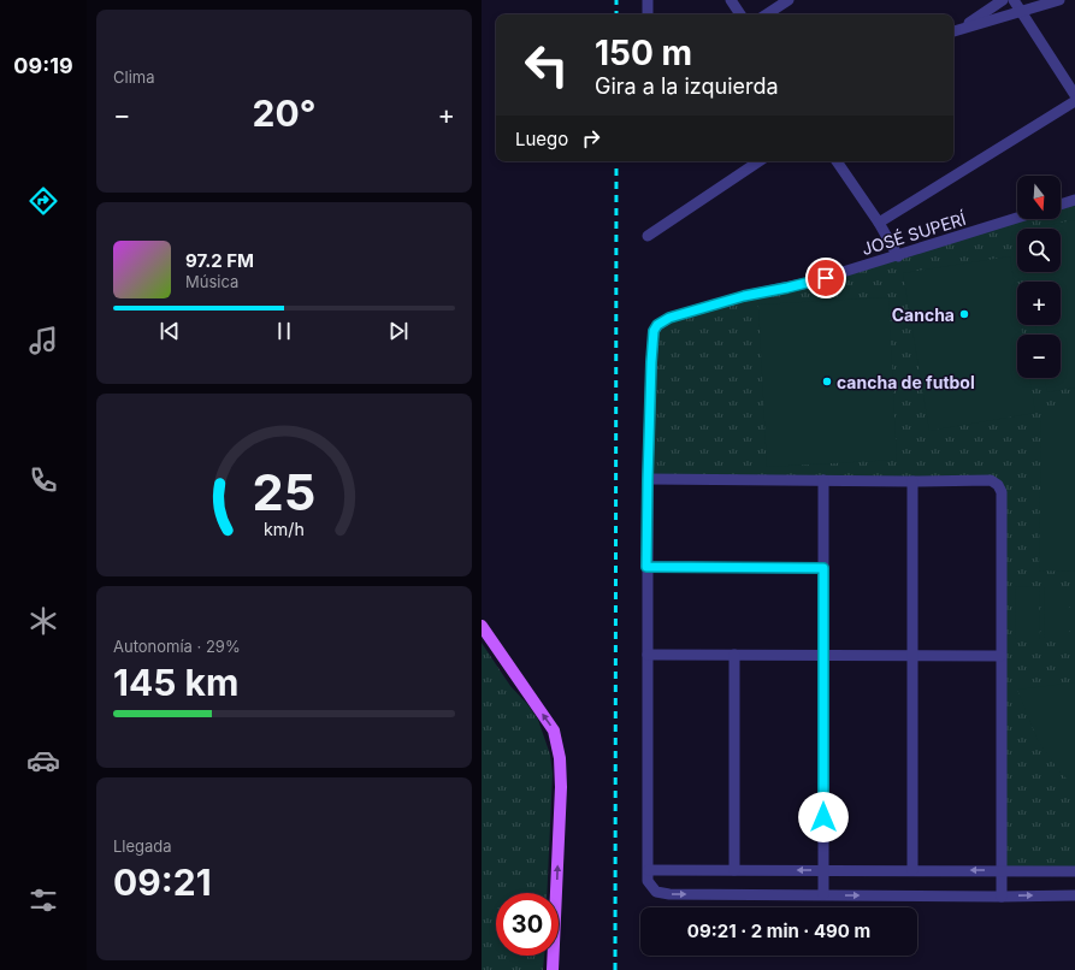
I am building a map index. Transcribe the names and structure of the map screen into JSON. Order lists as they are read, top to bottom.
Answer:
{
  "streets": {
    "street": ["JOSÉ SUPERÍ"]
  },
  "places": ["Cancha", "cancha de futbol"],
  "north": "bottom",
  "page": {
    "tabs": "09:19",
    "tile": [
      "Clima",
      ["Autonomía · 29%", "145 km"],
      ["Llegada", "09:21"]
    ],
    "turn": ["150 m", "Gira a la izquierda"],
    "heat": ["−", "20°", "+"],
    "then": "Luego",
    "map_buttons": ["+", "−"],
    "song": ["97.2 FM", "Música"],
    "limit": "30",
    "trip": "09:21 · 2 min · 490 m",
    "gauge": ["25", "km/h"]
  }
}
